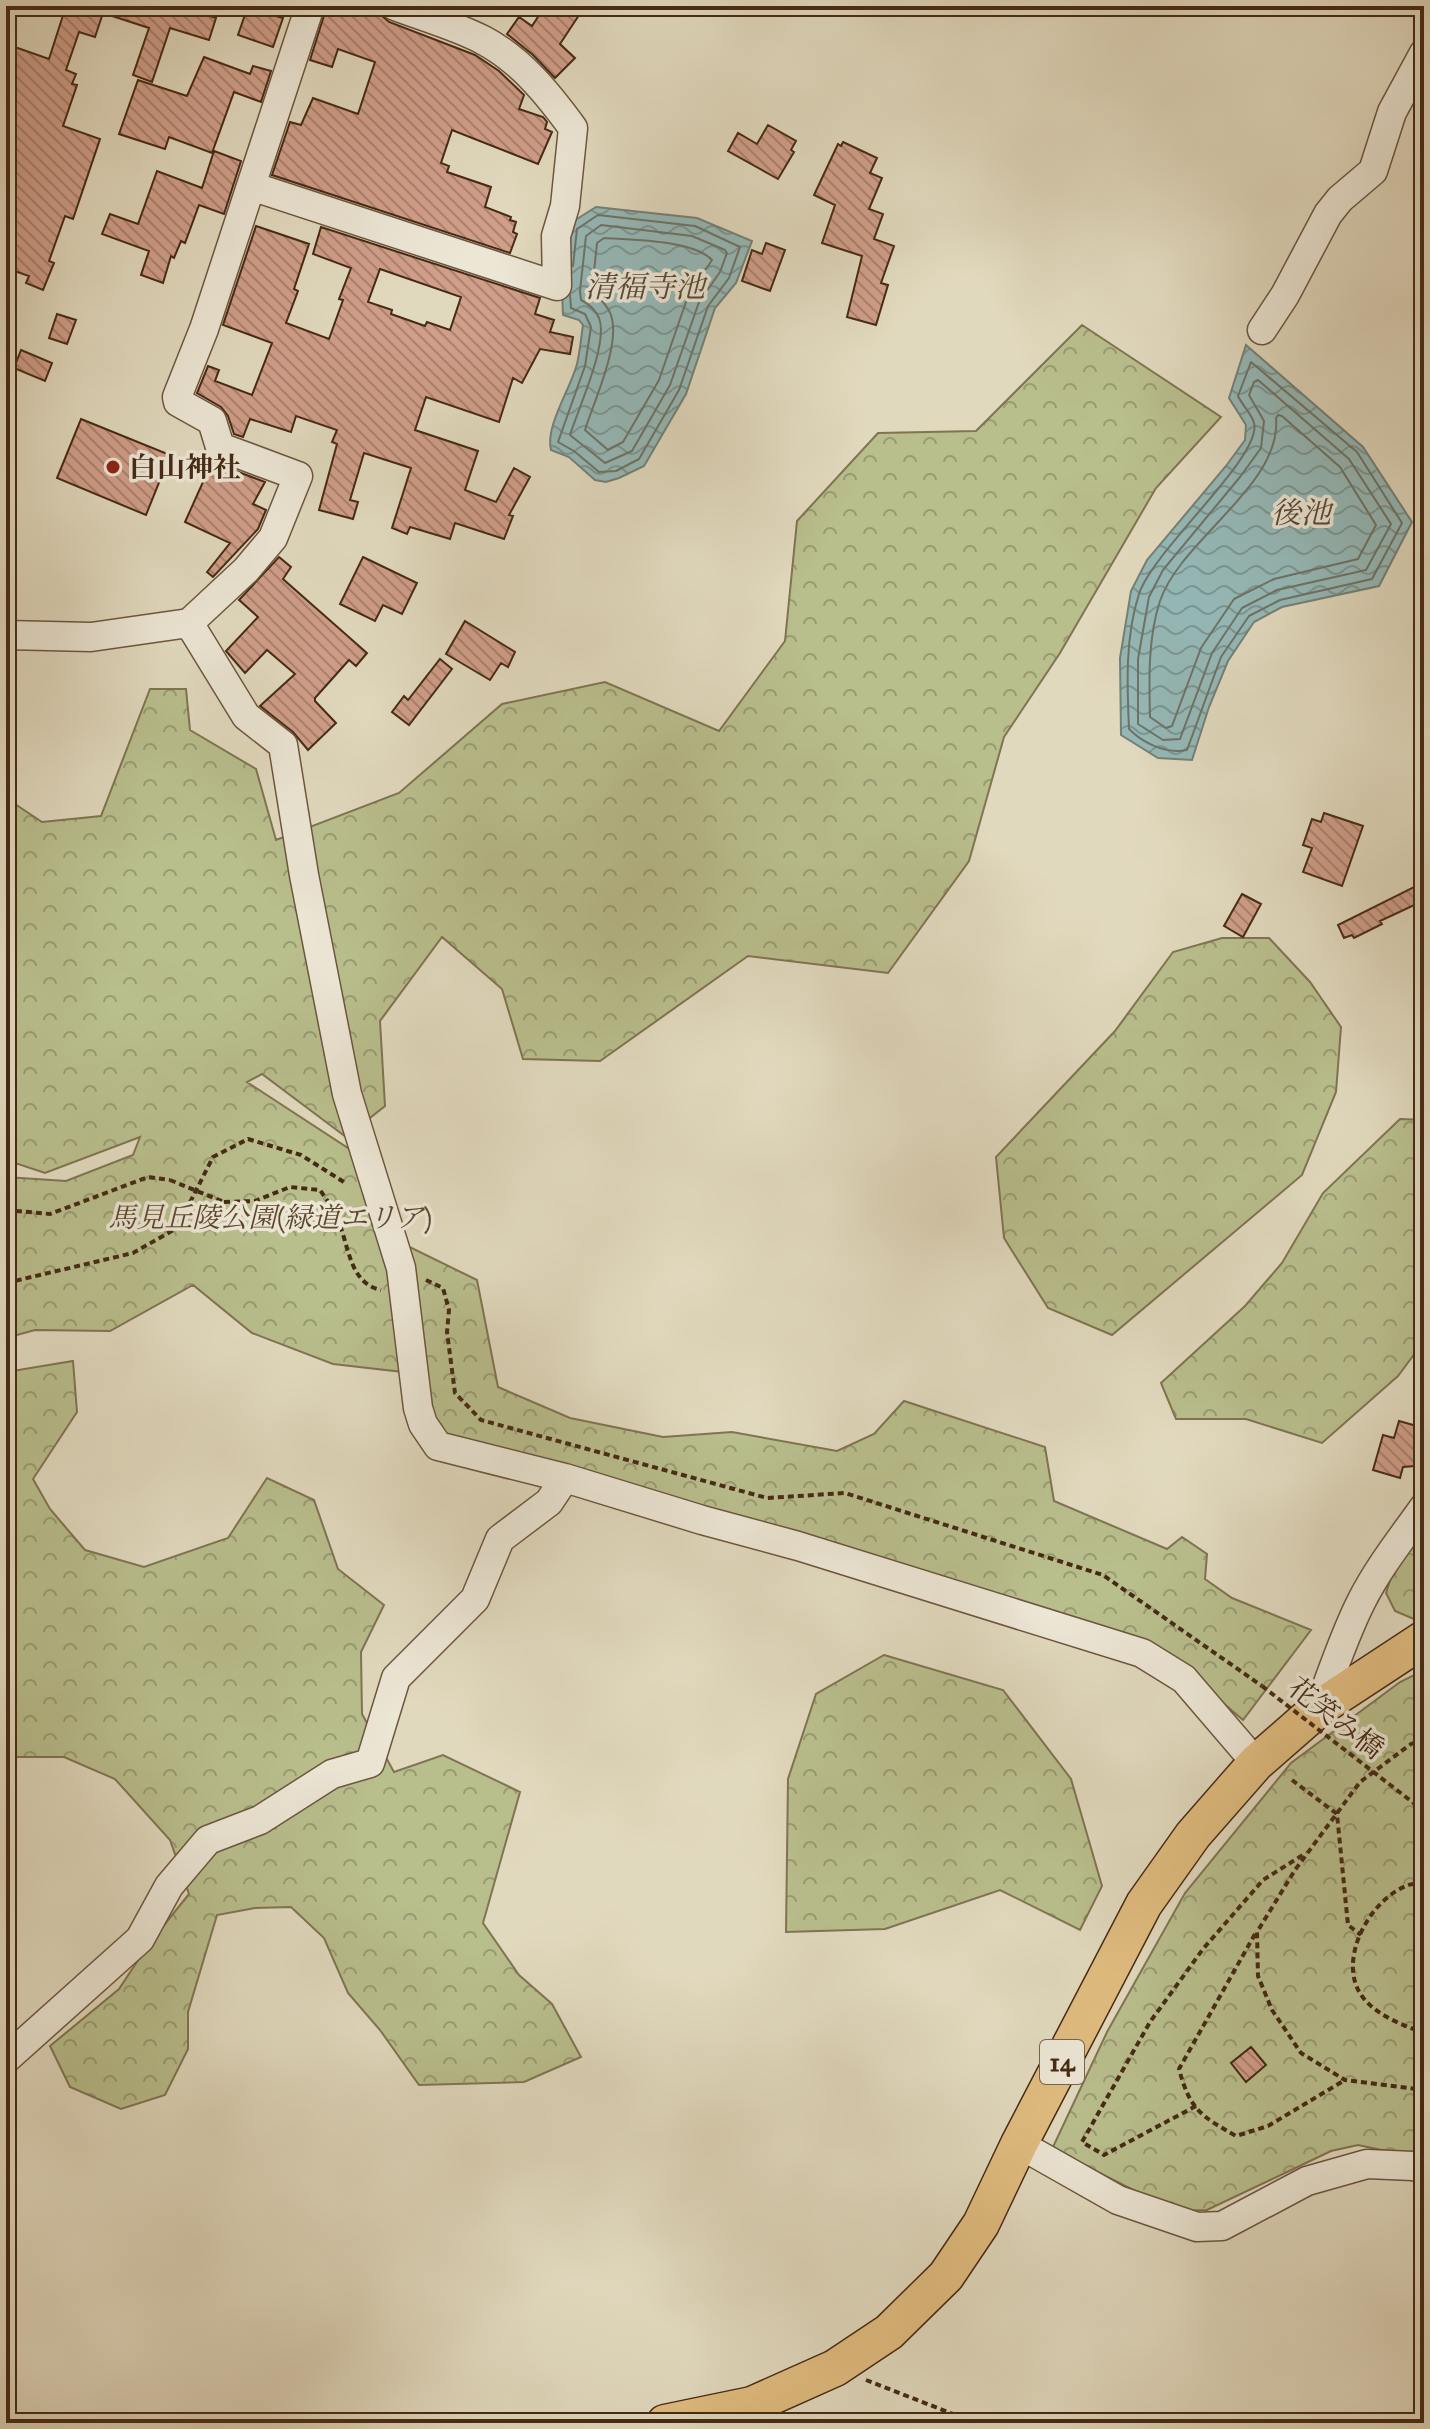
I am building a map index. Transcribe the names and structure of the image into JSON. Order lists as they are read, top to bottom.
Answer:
{
  "streets": {
    "main road": ["14"],
    "path": ["花笑み橋"]
  },
  "water": ["清福寺池", "後池"],
  "parks": ["馬見丘陵公園(緑道エリア)"],
  "places": ["白山神社"]
}
